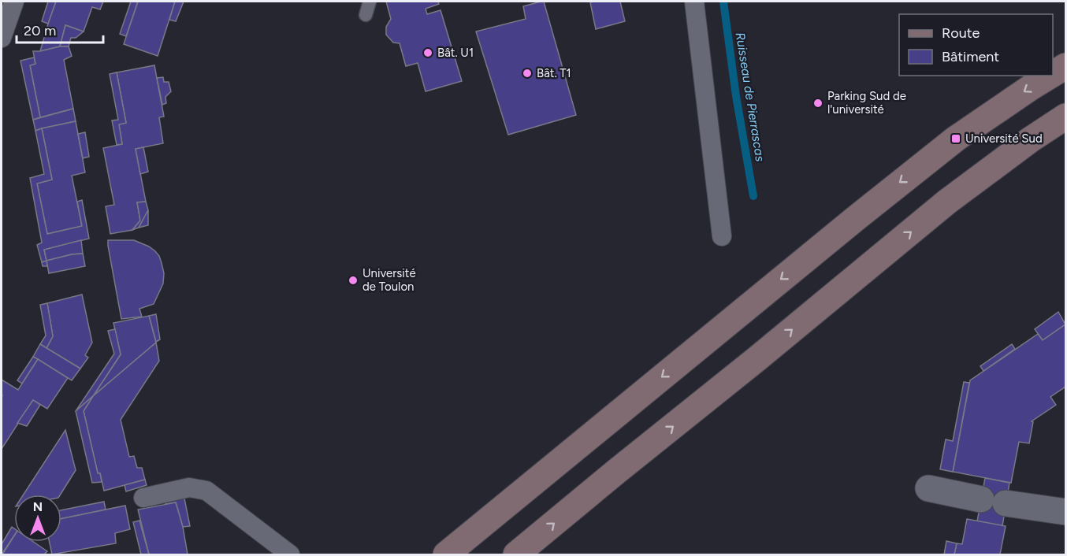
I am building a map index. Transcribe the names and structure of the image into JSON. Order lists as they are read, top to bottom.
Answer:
{
  "water": ["Ruisseau de Pierrascas"],
  "places": {
    "other": [
      "Bât. U1",
      "Bât. T1",
      "Parking Sud de l'université",
      "Université de Toulon"
    ],
    "transit": ["Université Sud"]
  },
  "legend": ["Route", "Bâtiment"],
  "scale_bar": "20 m",
  "north": "top"
}
